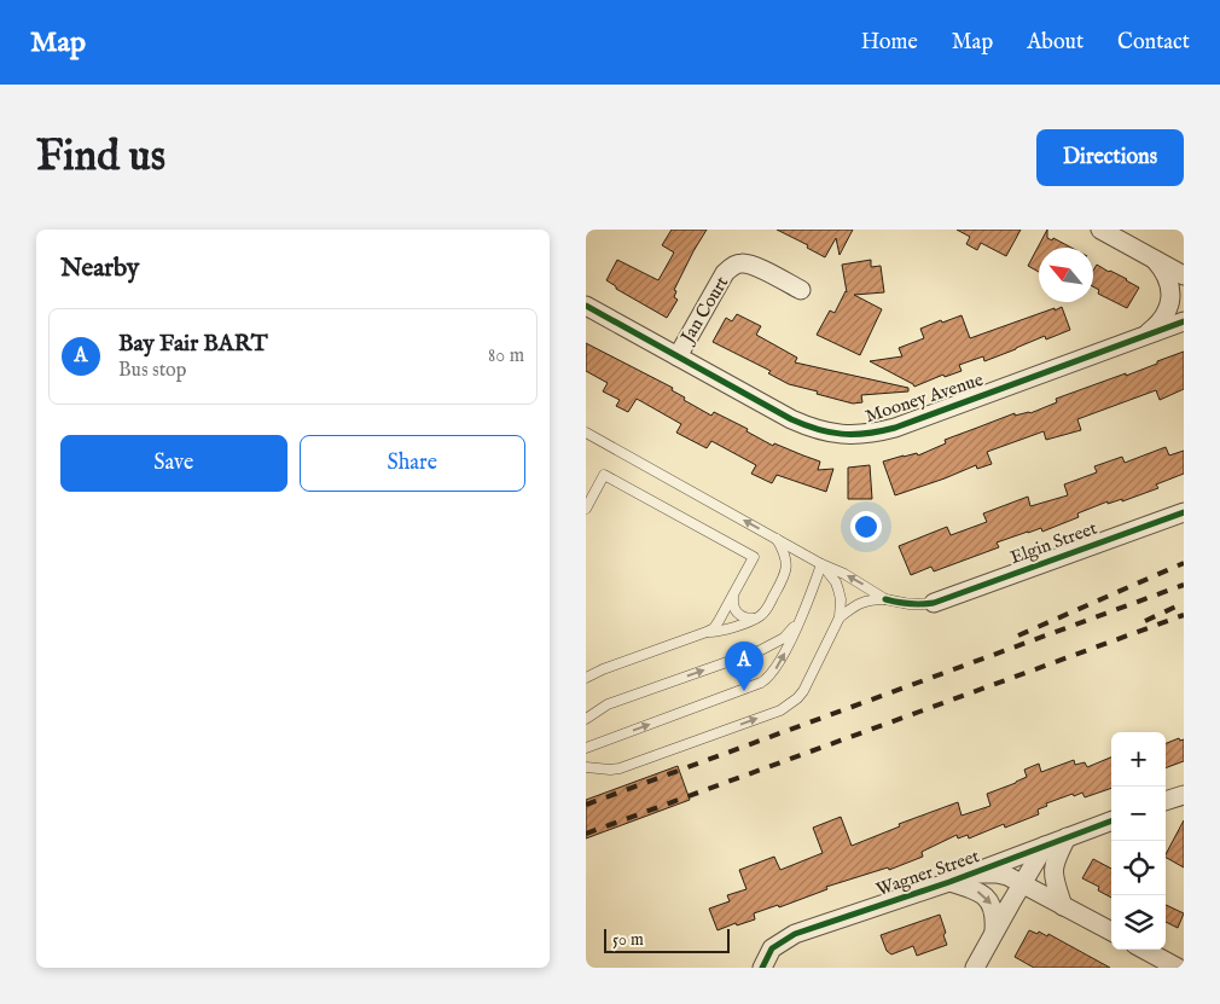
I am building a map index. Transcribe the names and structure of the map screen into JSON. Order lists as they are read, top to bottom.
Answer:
{
  "streets": {
    "street": [
      "Jan Court",
      "Mooney Avenue",
      "Elgin Street",
      "Wagner Street"
    ]
  },
  "crossings": [
    ["Jan Court", "Mooney Avenue"]
  ],
  "scale_bar": "50 m",
  "north": "top left",
  "page": {
    "header": "Map",
    "nav": [
      "Home",
      "Map",
      "About",
      "Contact"
    ],
    "buttons": [
      "Directions",
      ["Save", "Share"]
    ],
    "title": "Find us",
    "heading": "Nearby",
    "list": [
      {
        "mark": "A",
        "name": "Bay Fair BART",
        "note": "Bus stop",
        "value": "80 m"
      }
    ],
    "pins": "A",
    "map_buttons": ["+", "−"],
    "scale": "50 m"
  }
}
